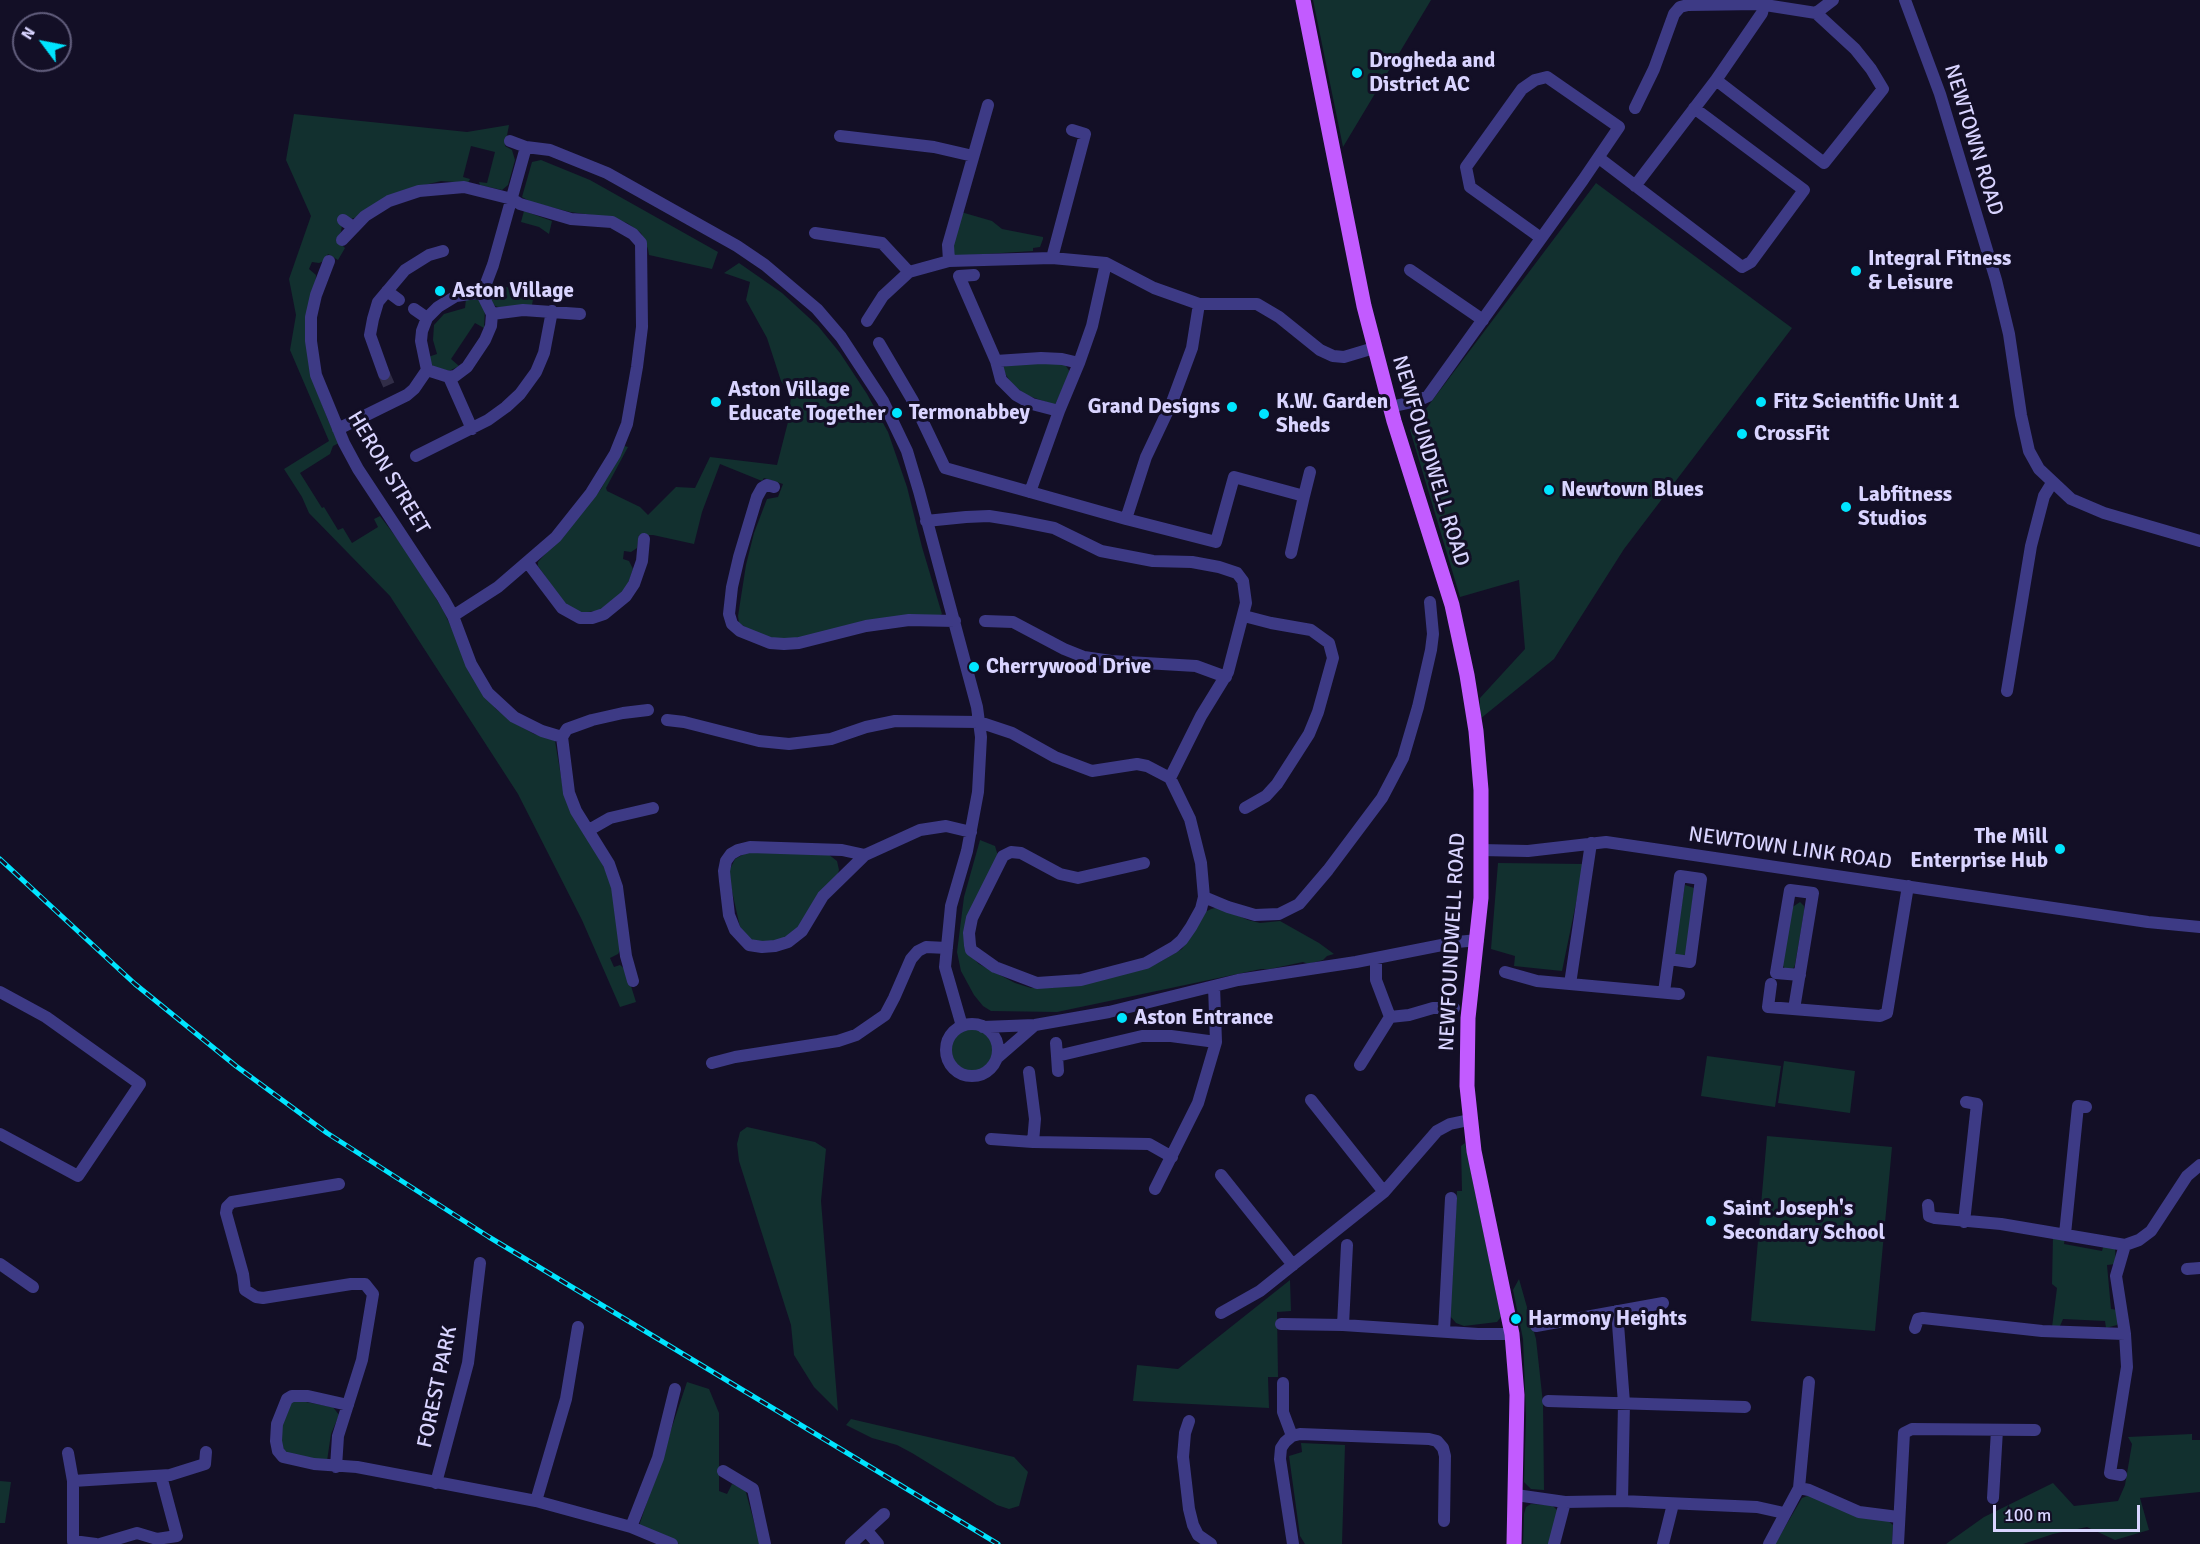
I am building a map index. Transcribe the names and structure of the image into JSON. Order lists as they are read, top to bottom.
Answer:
{
  "streets": {
    "main road": ["NEWFOUNDWELL ROAD"],
    "street": [
      "NEWTOWN ROAD",
      "HERON STREET",
      "NEWTOWN LINK ROAD",
      "FOREST PARK"
    ]
  },
  "crossings": [
    ["NEWFOUNDWELL ROAD", "NEWTOWN LINK ROAD"]
  ],
  "places": [
    "Drogheda and District AC",
    "Integral Fitness & Leisure",
    "Aston Village",
    "Aston Village Educate Together",
    "Fitz Scientific Unit 1",
    "Grand Designs",
    "Termonabbey",
    "K.W. Garden Sheds",
    "CrossFit",
    "Newtown Blues",
    "Labfitness Studios",
    "Cherrywood Drive",
    "The Mill Enterprise Hub",
    "Aston Entrance",
    "Saint Joseph's Secondary School",
    "Harmony Heights"
  ],
  "scale_bar": "100 m",
  "north": "top left"
}
